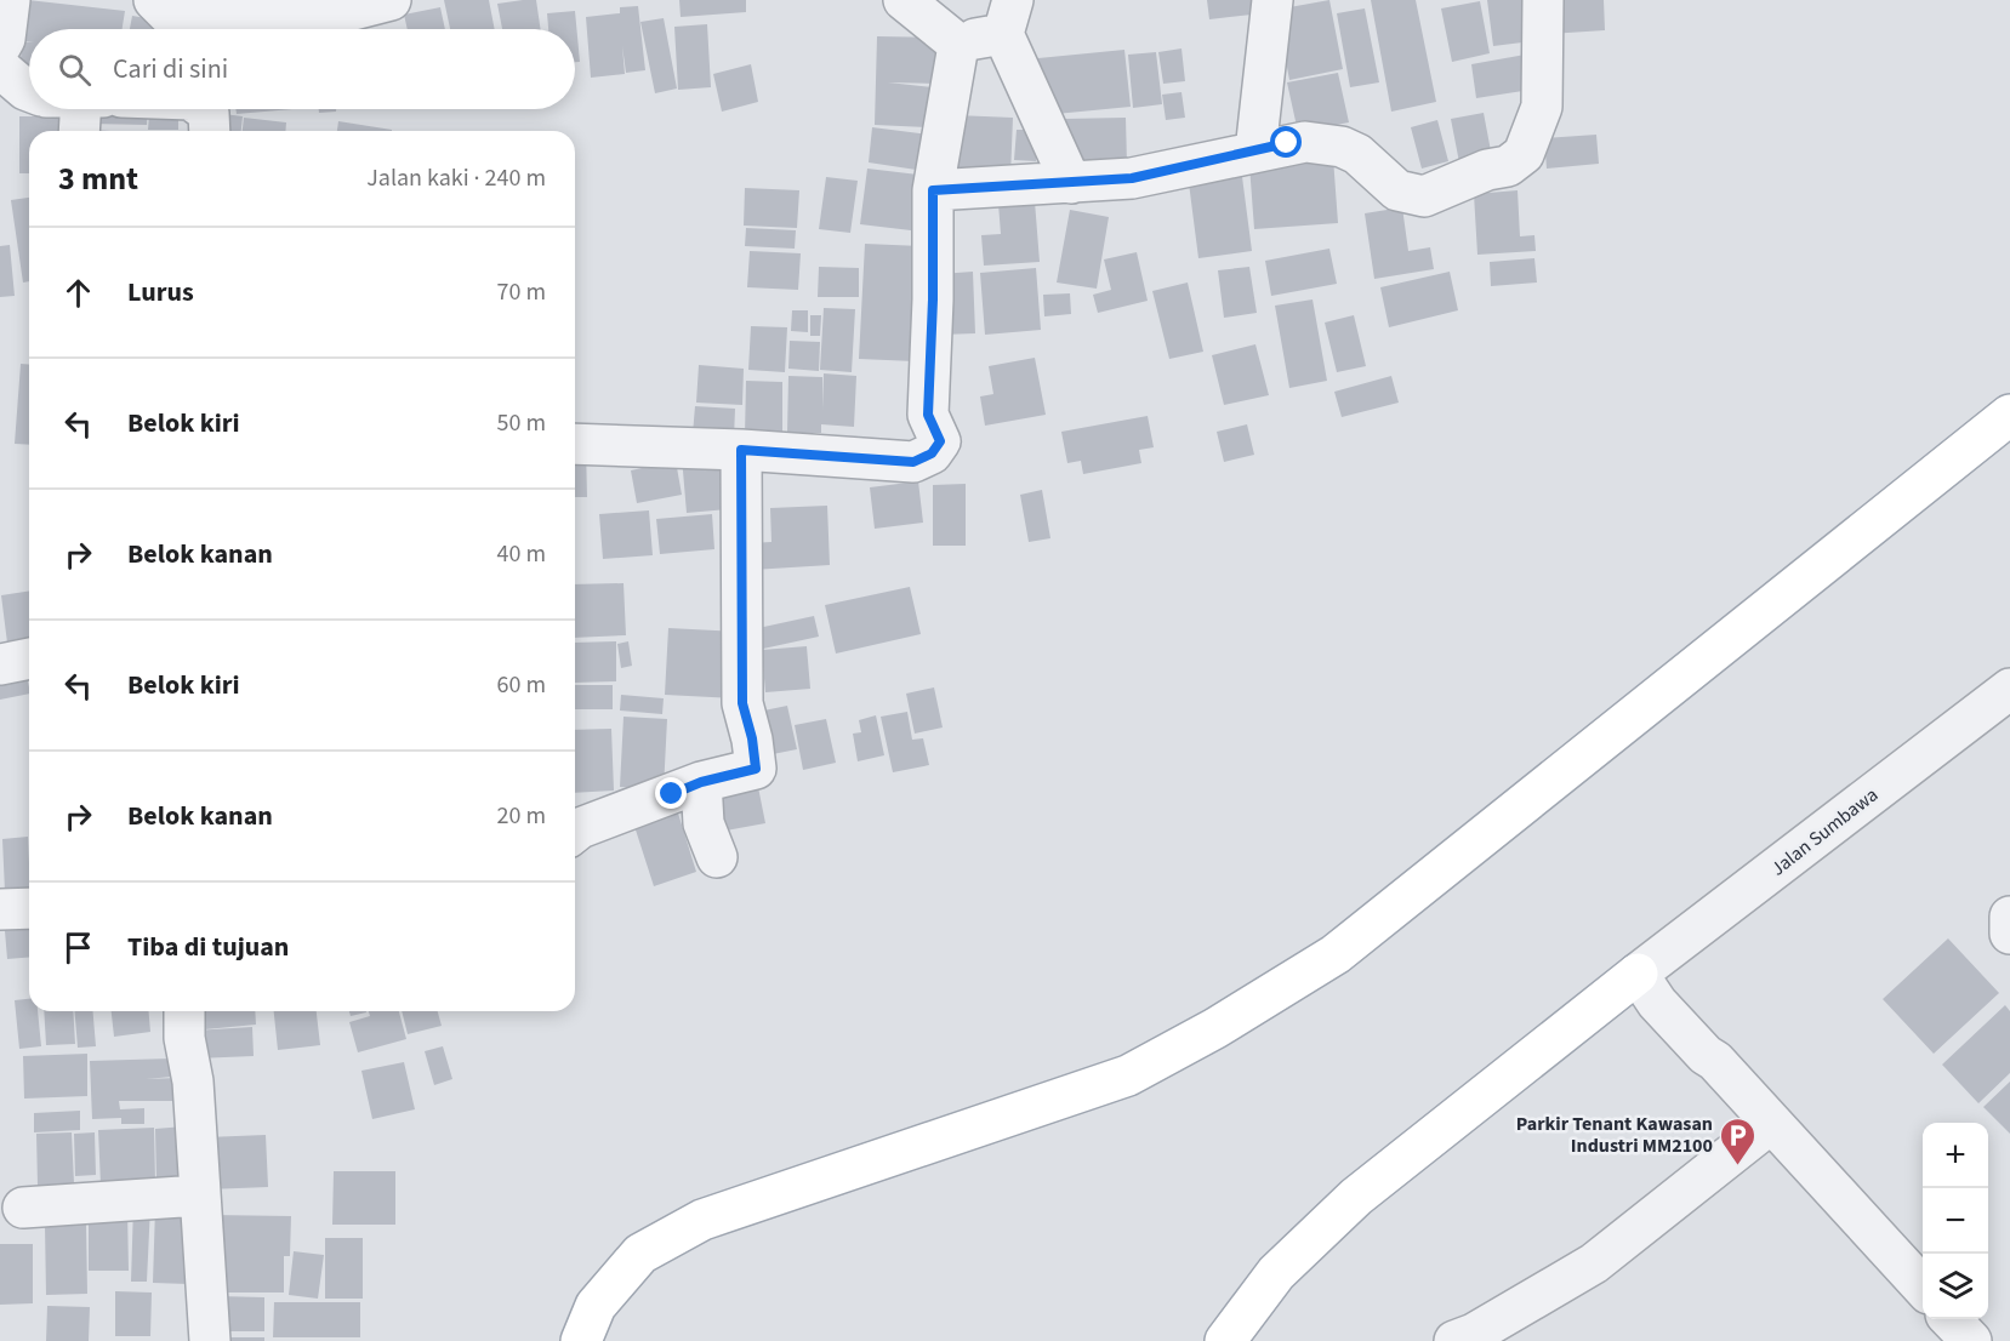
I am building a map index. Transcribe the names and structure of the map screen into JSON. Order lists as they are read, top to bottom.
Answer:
{
  "streets": {
    "street": ["Jalan Sumbawa"]
  },
  "places": {
    "parking": ["Parkir Tenant Kawasan Industri MM2100"]
  },
  "page": {
    "search": "Cari di sini",
    "heading": ["3 mnt", "Jalan kaki · 240 m"],
    "list": [
      ["Lurus", "70 m"],
      ["Belok kiri", "50 m"],
      ["Belok kanan", "40 m"],
      ["Belok kiri", "60 m"],
      ["Belok kanan", "20 m"],
      "Tiba di tujuan"
    ],
    "map_buttons": ["+", "−"]
  }
}
